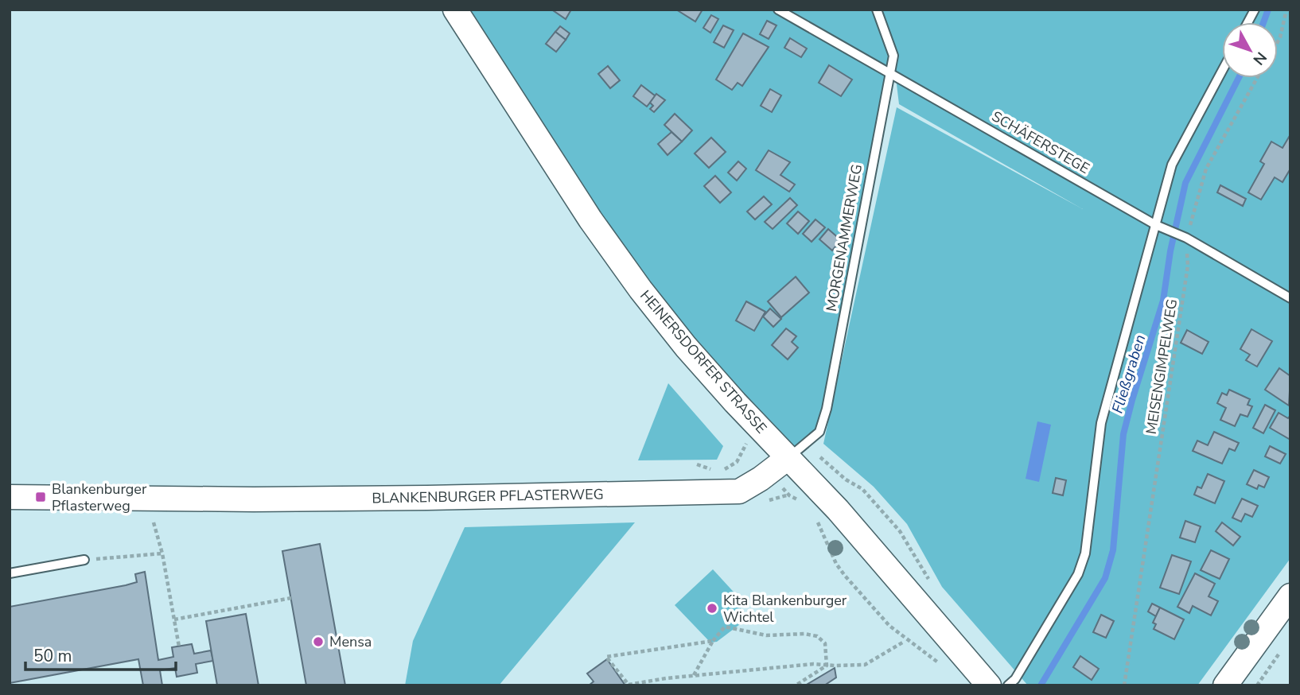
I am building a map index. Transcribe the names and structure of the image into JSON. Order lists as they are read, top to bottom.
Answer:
{
  "streets": {
    "main road": ["HEINERSDORFER STRASSE", "BLANKENBURGER PFLASTERWEG"],
    "lane": ["SCHÄFERSTEGE", "MORGENAMMERWEG"],
    "path": ["MEISENGIMPELWEG"]
  },
  "crossings": [
    ["SCHÄFERSTEGE", "MORGENAMMERWEG"],
    ["SCHÄFERSTEGE", "MEISENGIMPELWEG"],
    ["MORGENAMMERWEG", "HEINERSDORFER STRASSE"],
    ["MORGENAMMERWEG", "BLANKENBURGER PFLASTERWEG"],
    ["HEINERSDORFER STRASSE", "BLANKENBURGER PFLASTERWEG"]
  ],
  "water": ["Fließgraben"],
  "places": {
    "transit": ["Blankenburger Pflasterweg"],
    "other": ["Kita Blankenburger Wichtel", "Mensa"]
  },
  "scale_bar": "50 m",
  "north": "bottom right"
}
